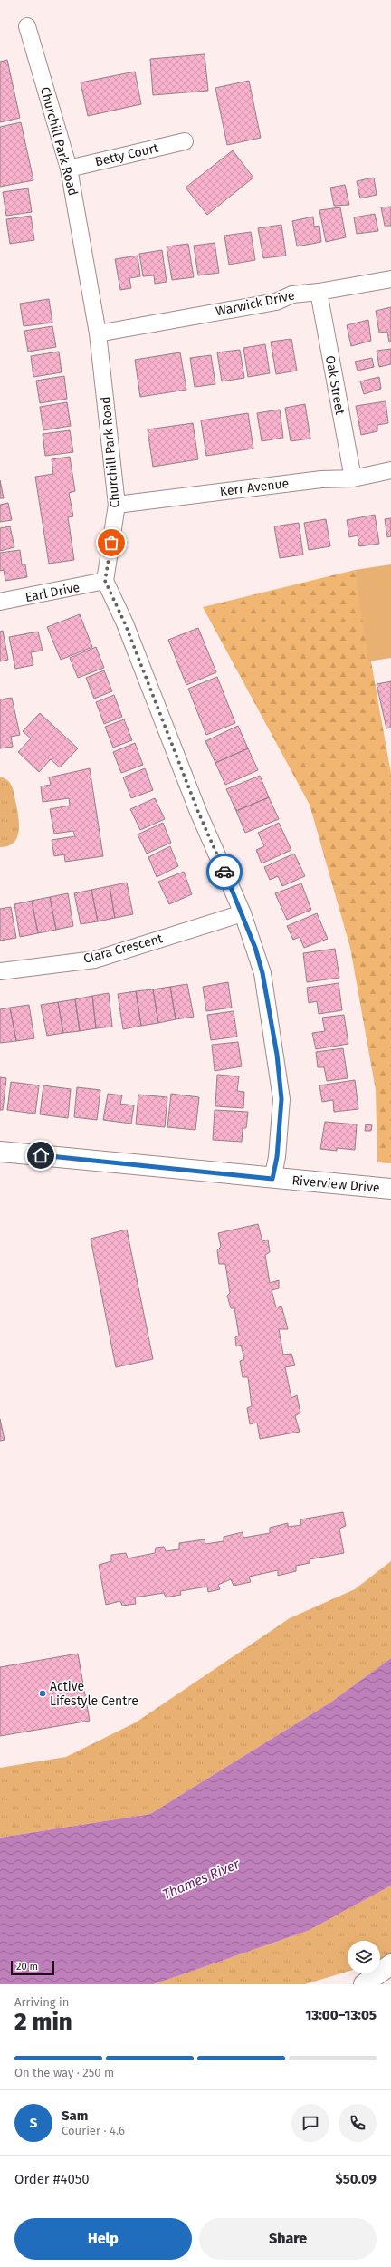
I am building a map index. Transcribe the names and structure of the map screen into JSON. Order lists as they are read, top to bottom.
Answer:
{
  "streets": {
    "street": [
      "Churchill Park Road",
      "Betty Court",
      "Warwick Drive",
      "Oak Street",
      "Kerr Avenue",
      "Earl Drive",
      "Clara Crescent",
      "Riverview Drive"
    ]
  },
  "crossings": [
    ["Churchill Park Road", "Betty Court"],
    ["Churchill Park Road", "Warwick Drive"],
    ["Churchill Park Road", "Kerr Avenue"],
    ["Churchill Park Road", "Earl Drive"],
    ["Warwick Drive", "Oak Street"],
    ["Oak Street", "Kerr Avenue"]
  ],
  "water": ["Thames River"],
  "places": ["Active Lifestyle Centre"],
  "scale_bar": "20 m",
  "page": {
    "scale": "20 m",
    "heading": ["2 min", "Arriving in", "13:00–13:05"],
    "panel": [
      "Sam",
      "Courier · 4.6",
      "Order #4050",
      "$50.09"
    ],
    "bar": "On the way · 250 m",
    "round": "S",
    "buttons": ["Help", "Share"]
  }
}
